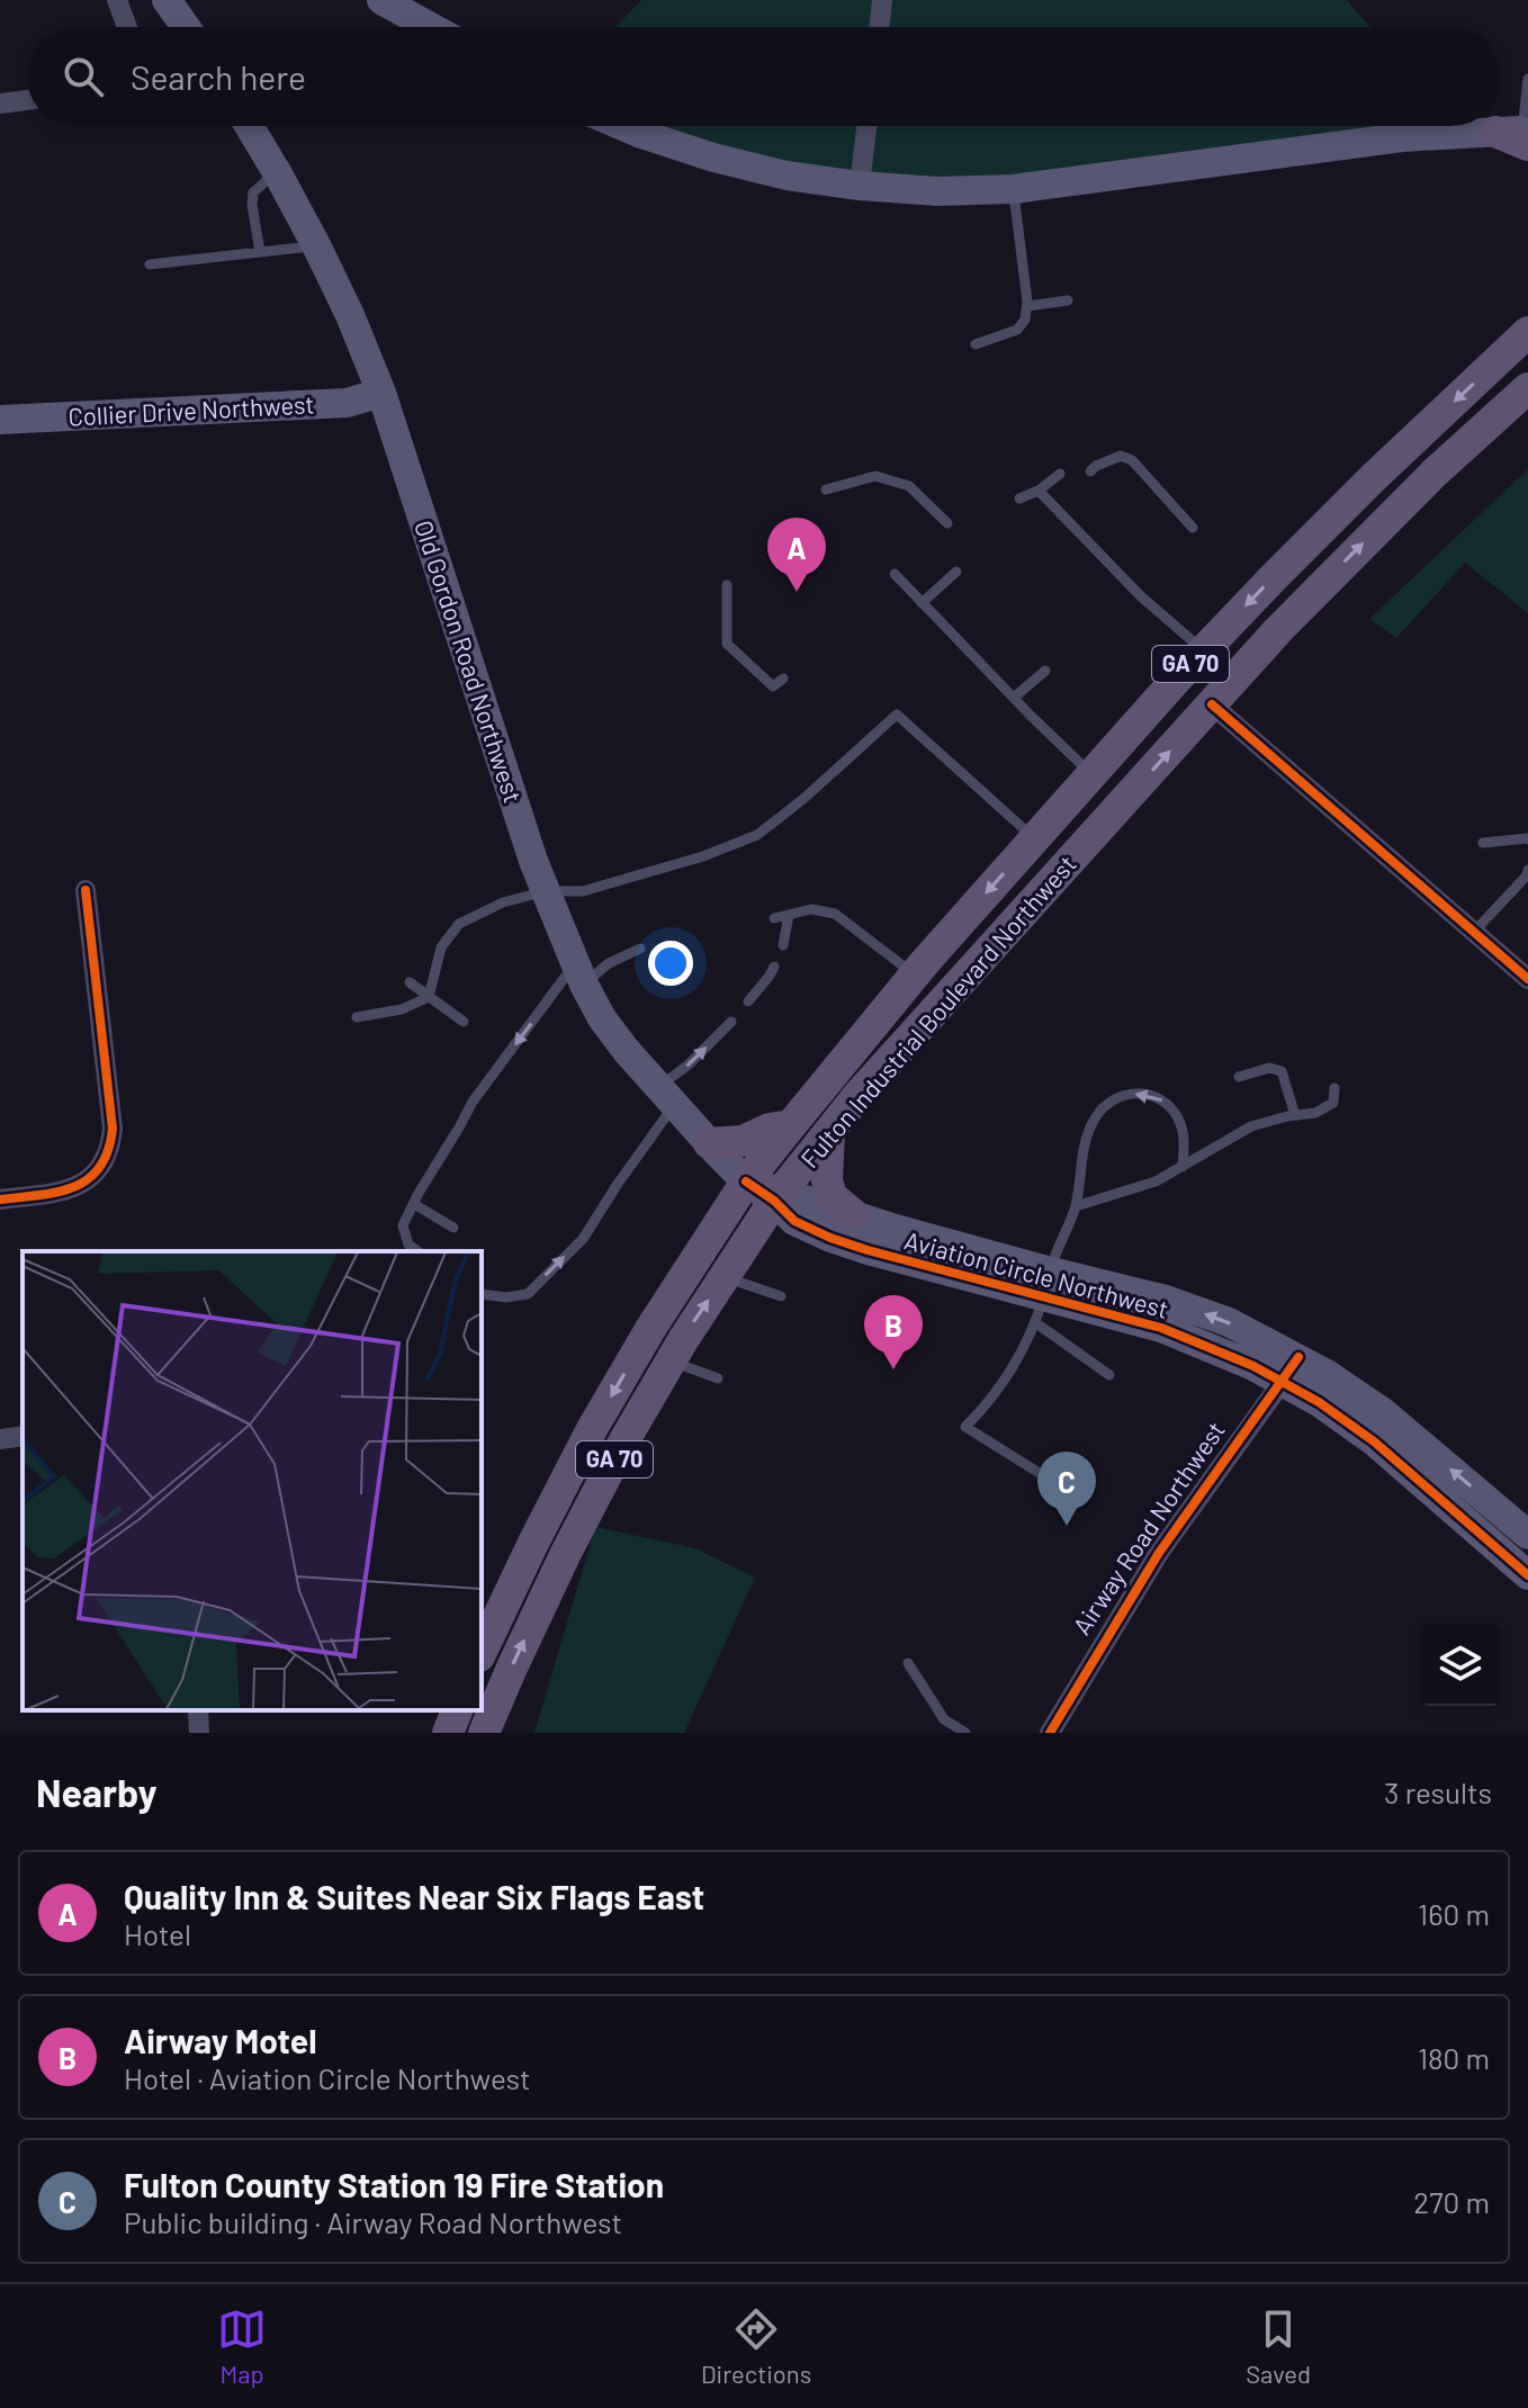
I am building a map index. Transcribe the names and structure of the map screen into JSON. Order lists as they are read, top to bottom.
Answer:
{
  "streets": {
    "main road": [
      "Collier Drive Northwest",
      "Old Gordon Road Northwest",
      "GA 70",
      "Fulton Industrial Boulevard Northwest",
      "Aviation Circle Northwest"
    ],
    "street": ["Airway Road Northwest"]
  },
  "crossings": [
    ["Collier Drive Northwest", "Old Gordon Road Northwest"],
    ["Old Gordon Road Northwest", "Fulton Industrial Boulevard Northwest"],
    ["Old Gordon Road Northwest", "Aviation Circle Northwest"],
    ["Fulton Industrial Boulevard Northwest", "Aviation Circle Northwest"],
    ["Aviation Circle Northwest", "Airway Road Northwest"]
  ],
  "page": {
    "search": "Search here",
    "pins": ["A", "B", "C"],
    "heading": ["Nearby", "3 results"],
    "list": [
      {
        "mark": "A",
        "name": "Quality Inn & Suites Near Six Flags East",
        "note": "Hotel",
        "value": "160 m"
      },
      {
        "mark": "B",
        "name": "Airway Motel",
        "note": "Hotel · Aviation Circle Northwest",
        "value": "180 m"
      },
      {
        "mark": "C",
        "name": "Fulton County Station 19 Fire Station",
        "note": "Public building · Airway Road Northwest",
        "value": "270 m"
      }
    ],
    "nav": ["Map", "Directions", "Saved"]
  }
}
